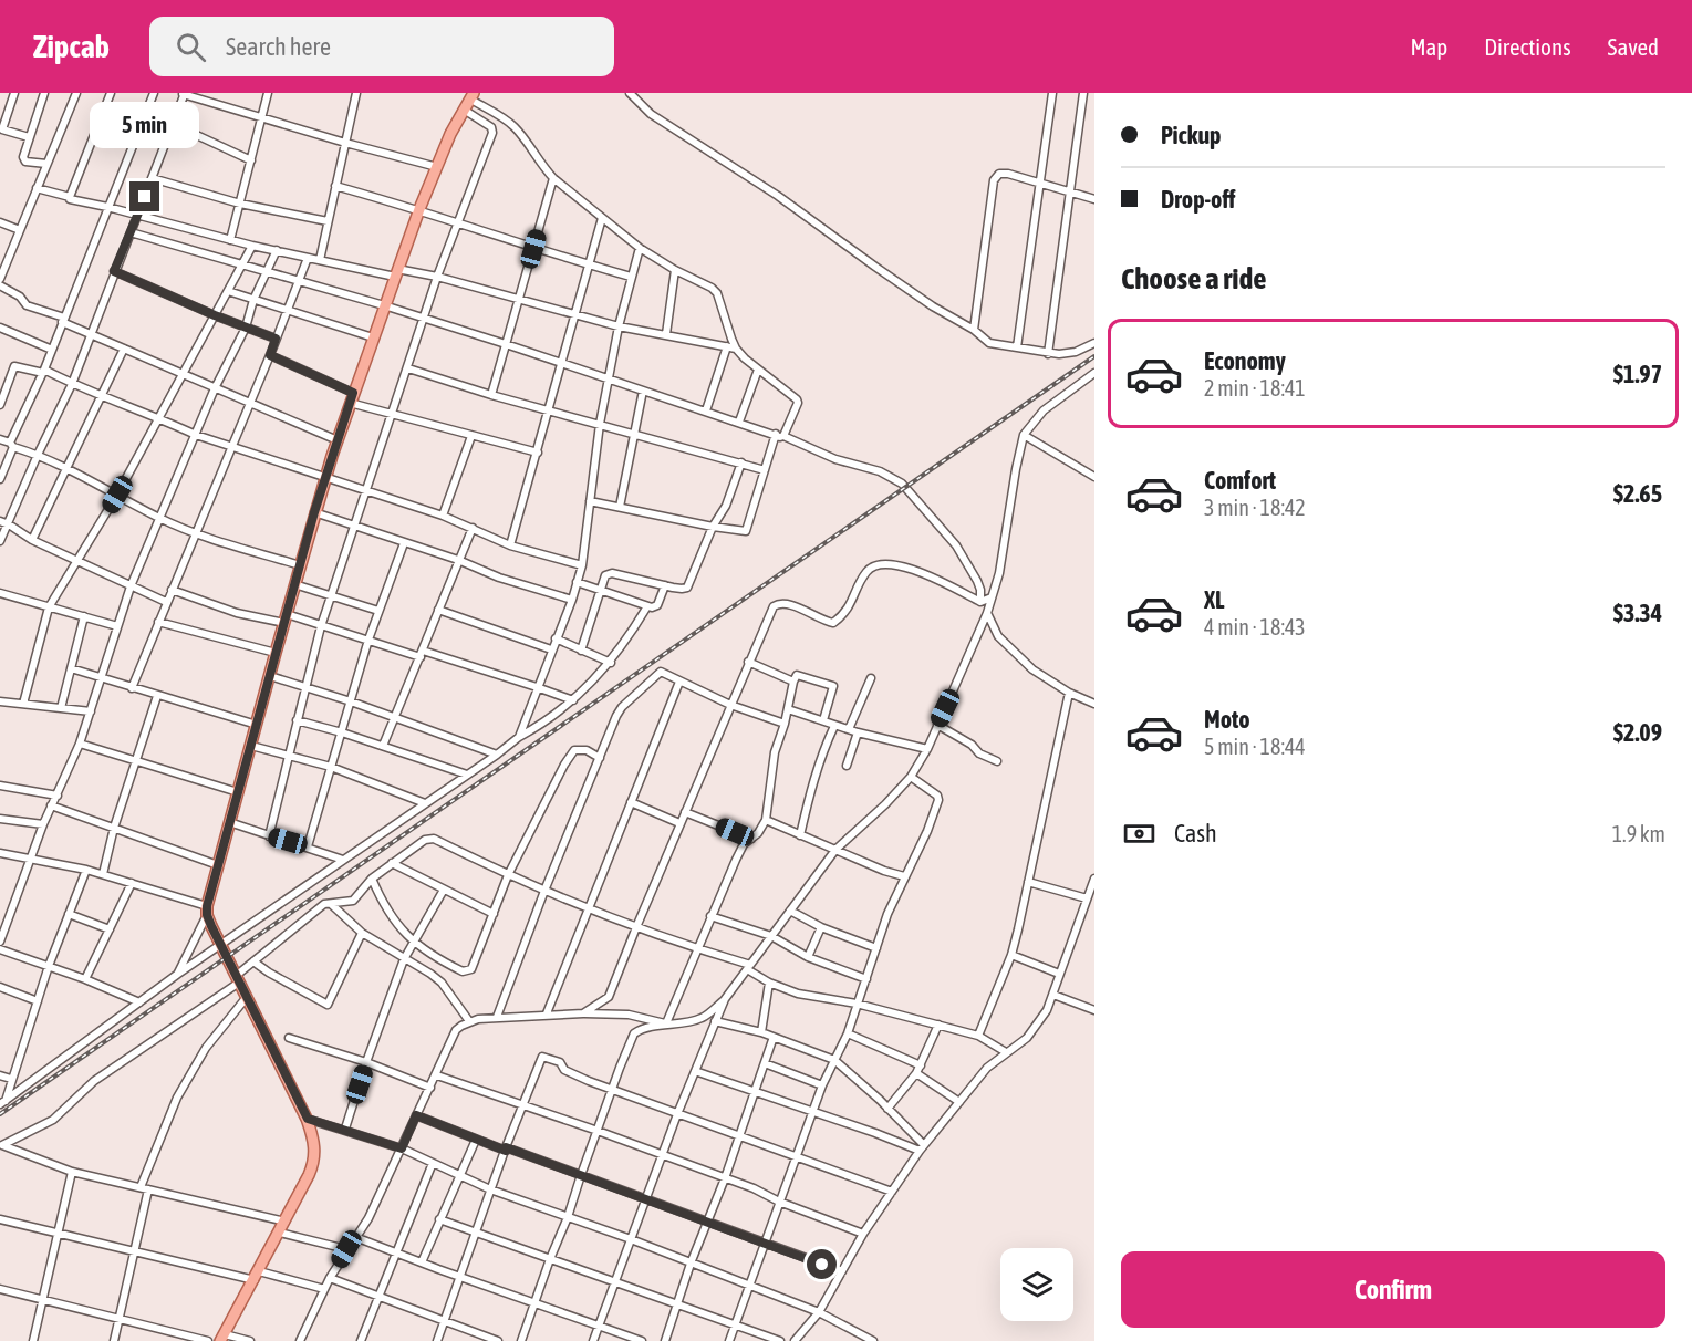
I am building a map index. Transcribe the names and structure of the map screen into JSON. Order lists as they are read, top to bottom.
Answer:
{
  "page": {
    "header": "Zipcab",
    "search": "Search here",
    "nav": ["Map", "Directions", "Saved"],
    "banner": ["Pickup", "Drop-off"],
    "bubble": "5 min",
    "heading": "Choose a ride",
    "list": [
      {
        "name": "Economy",
        "note": "2 min · 18:41",
        "value": "$1.97"
      },
      {
        "name": "Comfort",
        "note": "3 min · 18:42",
        "value": "$2.65"
      },
      {
        "name": "XL",
        "note": "4 min · 18:43",
        "value": "$3.34"
      },
      {
        "name": "Moto",
        "note": "5 min · 18:44",
        "value": "$2.09"
      }
    ],
    "pay": ["Cash", "1.9 km"],
    "buttons": "Confirm"
  }
}
